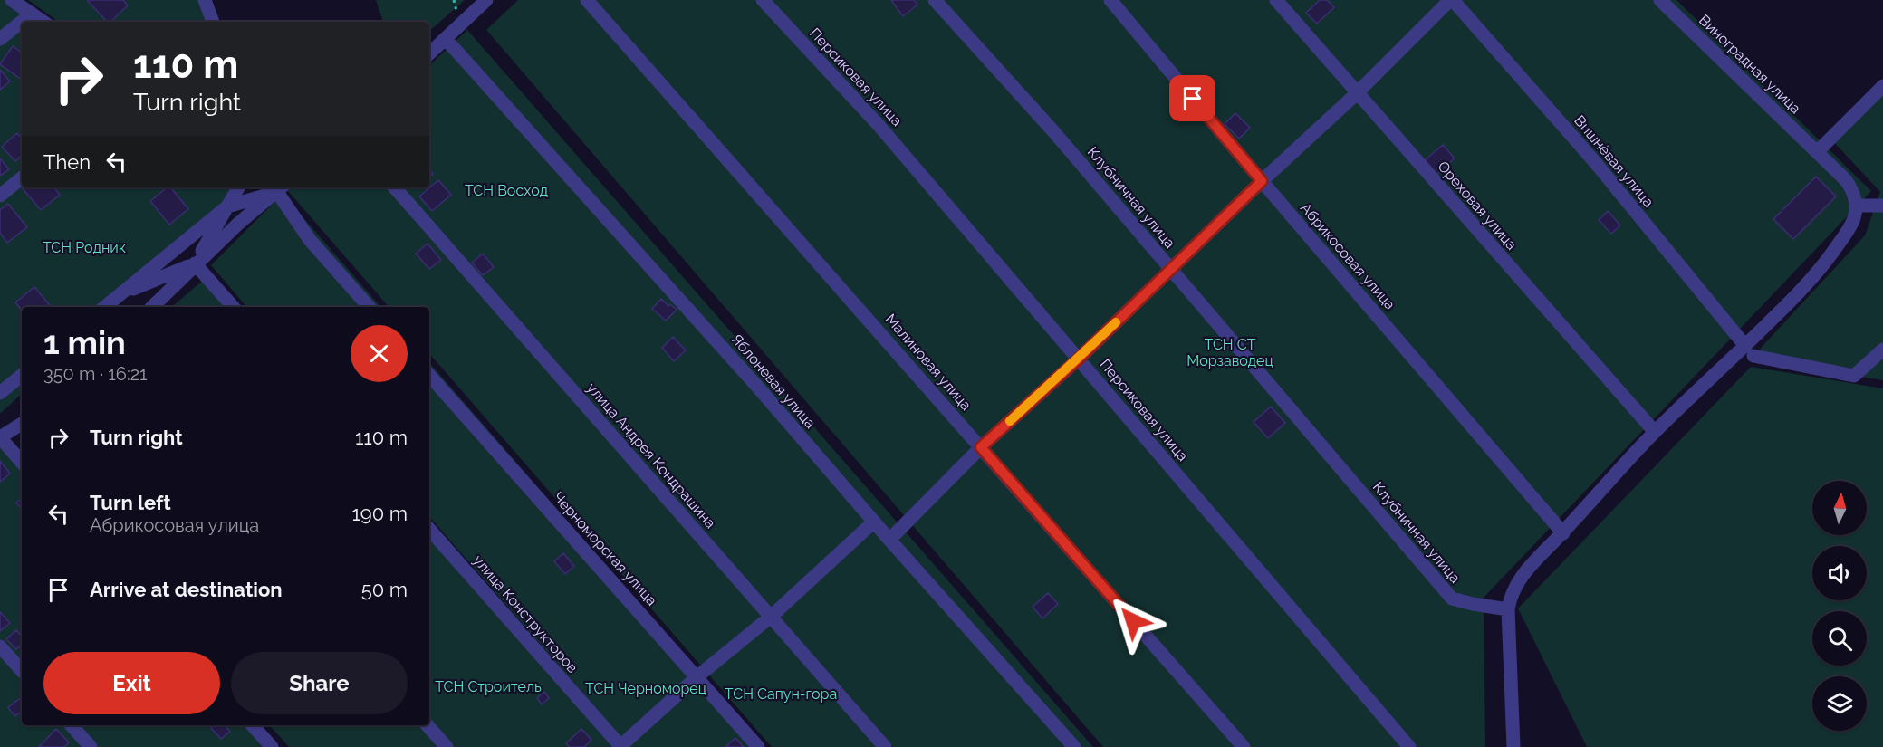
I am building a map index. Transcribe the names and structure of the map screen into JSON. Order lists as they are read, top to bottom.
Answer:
{
  "streets": {
    "street": [
      "Виноградная улица",
      "Персиковая улица",
      "Вишнёвая улица",
      "Клубничная улица",
      "Ореховая улица",
      "Абрикосовая улица",
      "Малиновая улица",
      "Яблоневая улица",
      "улица Андрея Кондрашина",
      "Черноморская улица",
      "улица Конструкторов"
    ]
  },
  "parks": [
    "ТСН Восход",
    "ТСН Родник",
    "ТСН СТ Морзаводец",
    "ТСН Строитель",
    "ТСН Черноморец",
    "ТСН Сапун-гора"
  ],
  "north": "top",
  "page": {
    "turn": ["110 m", "Turn right"],
    "then": "Then",
    "heading": ["1 min", "350 m · 16:21"],
    "list": [
      {
        "name": "Turn right",
        "value": "110 m"
      },
      {
        "name": "Turn left",
        "note": "Абрикосовая улица",
        "value": "190 m"
      },
      {
        "name": "Arrive at destination",
        "value": "50 m"
      }
    ],
    "buttons": ["Exit", "Share"]
  }
}
